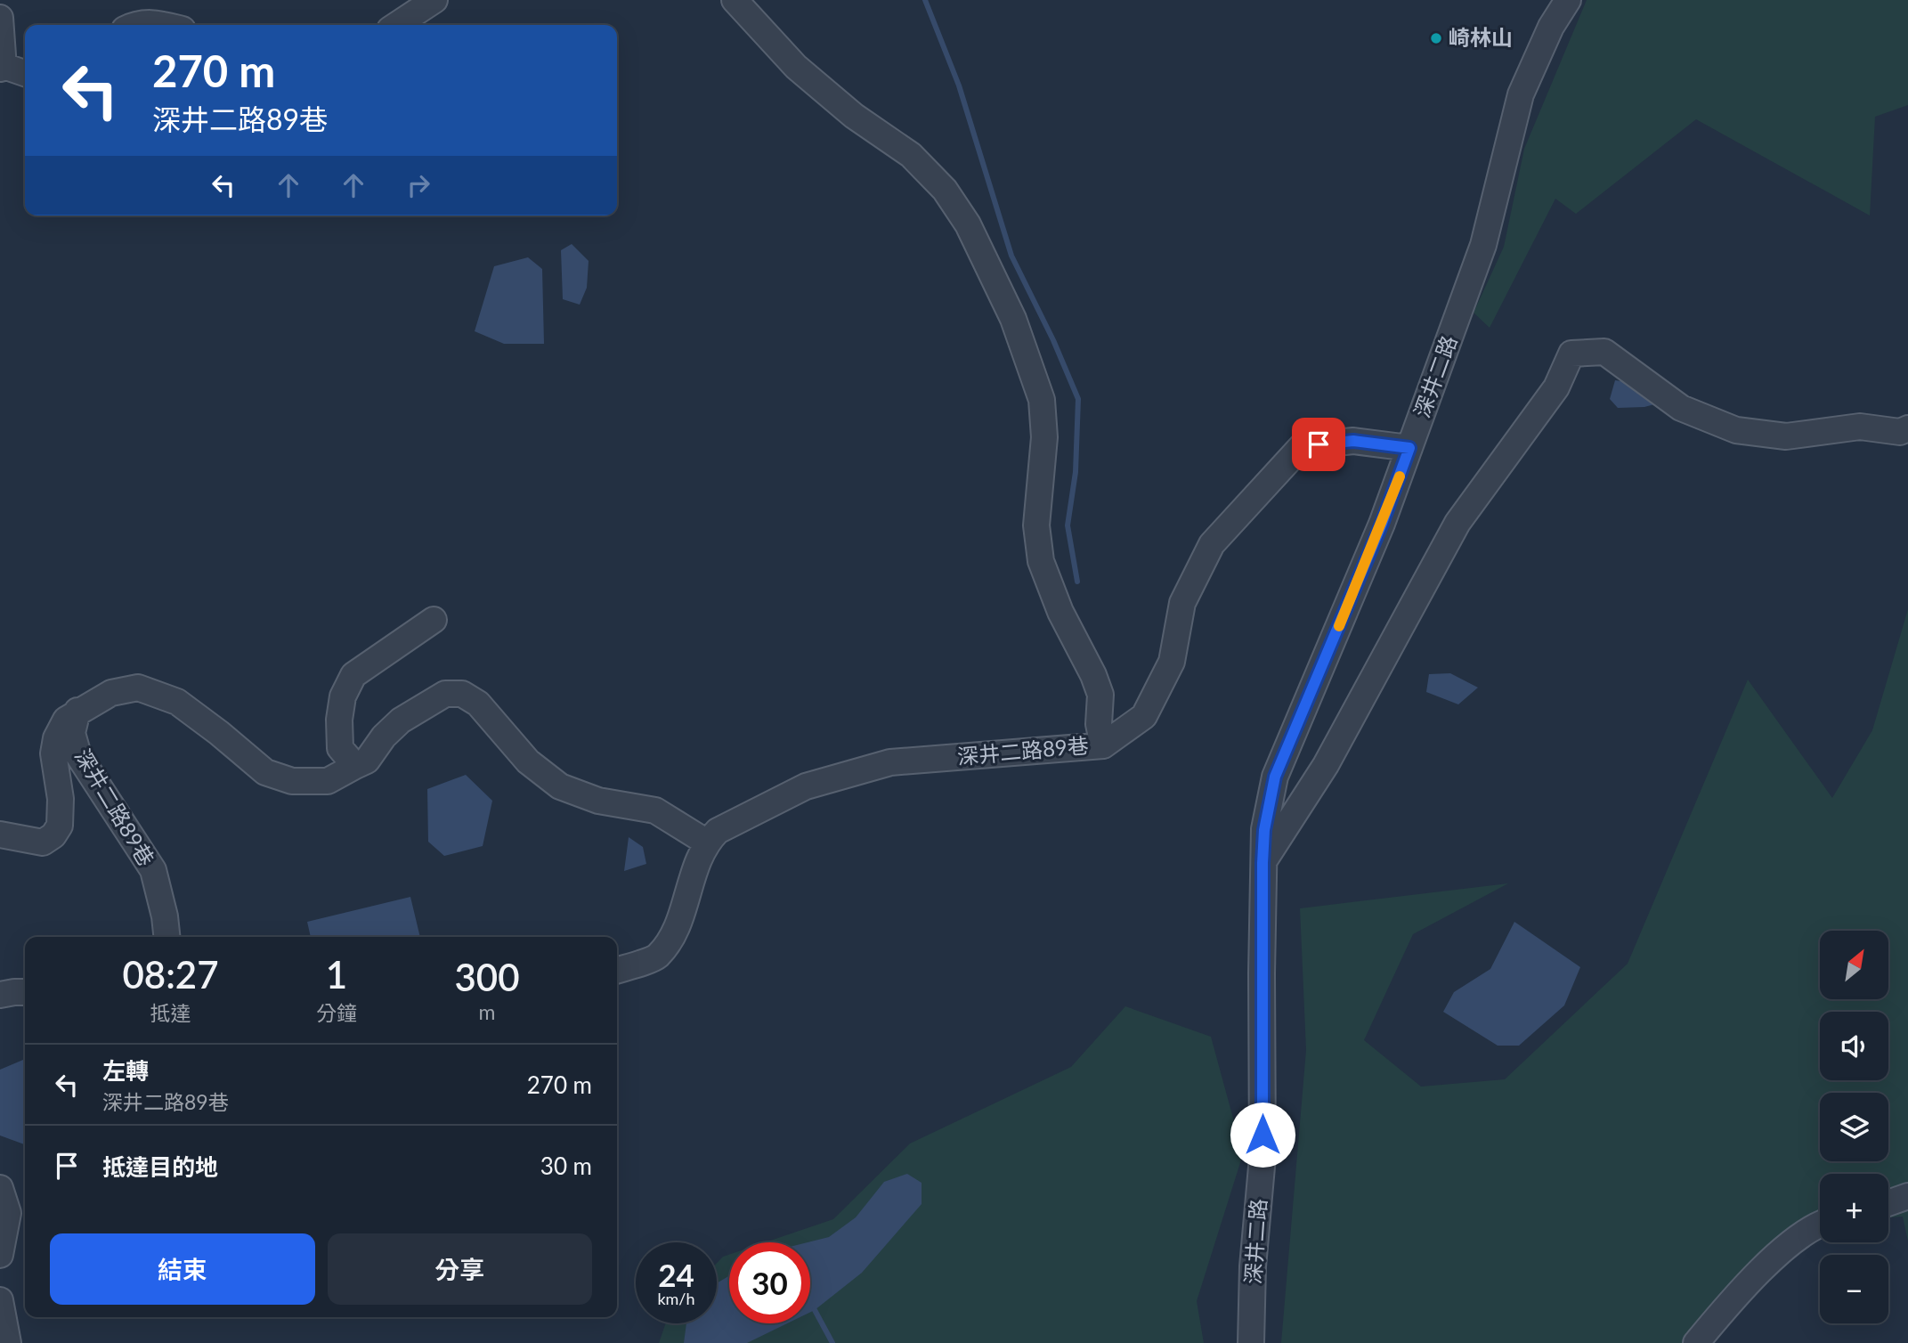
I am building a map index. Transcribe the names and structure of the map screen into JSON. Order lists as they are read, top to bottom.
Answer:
{
  "streets": {
    "street": ["深井二路", "深井二路89巷"]
  },
  "crossings": [
    ["深井二路", "深井二路89巷"]
  ],
  "places": ["崎林山"],
  "north": "top right",
  "page": {
    "turn": ["270 m", "深井二路89巷"],
    "map_buttons": ["+", "−"],
    "eta": [
      "08:27",
      "抵達",
      "1",
      "分鐘",
      "300",
      "m"
    ],
    "list": [
      {
        "name": "左轉",
        "note": "深井二路89巷",
        "value": "270 m"
      },
      {
        "name": "抵達目的地",
        "value": "30 m"
      }
    ],
    "buttons": ["結束", "分享"],
    "speed": "24 km/h",
    "limit": "30"
  }
}
